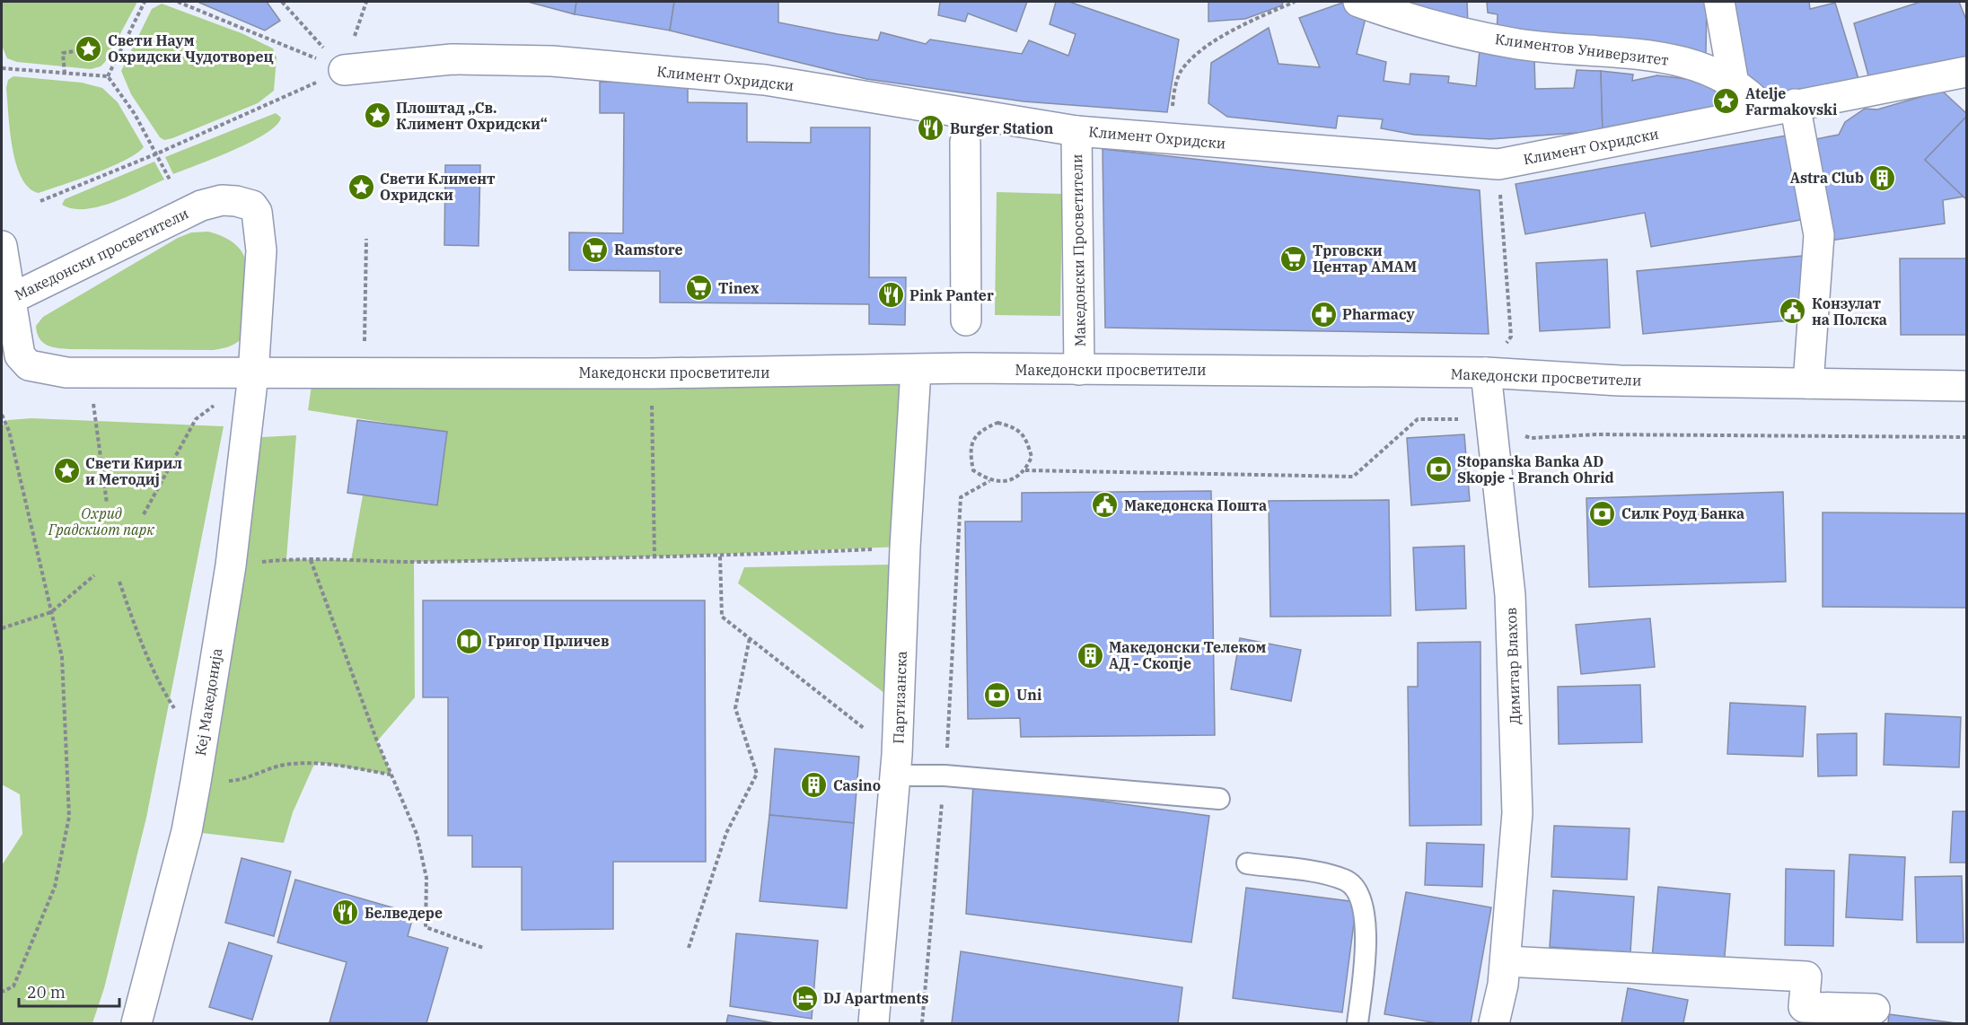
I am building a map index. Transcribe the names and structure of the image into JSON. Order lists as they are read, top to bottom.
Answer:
{
  "streets": {
    "street": [
      "Климентов Универзитет",
      "Климент Охридски",
      "Македонски Просветители",
      "Македонски просветители",
      "Димитар Влахов",
      "Партизанска",
      "Кеј Македонија"
    ]
  },
  "crossings": [
    ["Климентов Универзитет", "Климент Охридски"],
    ["Климент Охридски", "Македонски Просветители"],
    ["Македонски Просветители", "Македонски просветители"],
    ["Македонски просветители", "Димитар Влахов"],
    ["Македонски просветители", "Партизанска"],
    ["Македонски просветители", "Кеј Македонија"]
  ],
  "parks": ["Охрид Градскиот парк"],
  "places": {
    "place": [
      "Свети Наум Охридски Чудотворец",
      "Atelje Farmakovski",
      "Плоштад „Св. Климент Охридски“",
      "Свети Климент Охридски",
      "Свети Кирил и Методиј"
    ],
    "restaurant": ["Burger Station", "Pink Panter", "Белведере"],
    "building": ["Astra Club", "Македонски Телеком АД - Скопје", "Casino"],
    "supermarket": ["Ramstore", "Трговски Центар АМАМ", "Tinex"],
    "public building": ["Конзулат на Полска", "Македонска Пошта"],
    "pharmacy": ["Pharmacy"],
    "bank": ["Stopanska Banka AD Skopje - Branch Ohrid", "Силк Роуд Банка", "Uni"],
    "library": ["Григор Прличев"],
    "hotel": ["DJ Apartments"]
  },
  "scale_bar": "20 m"
}
